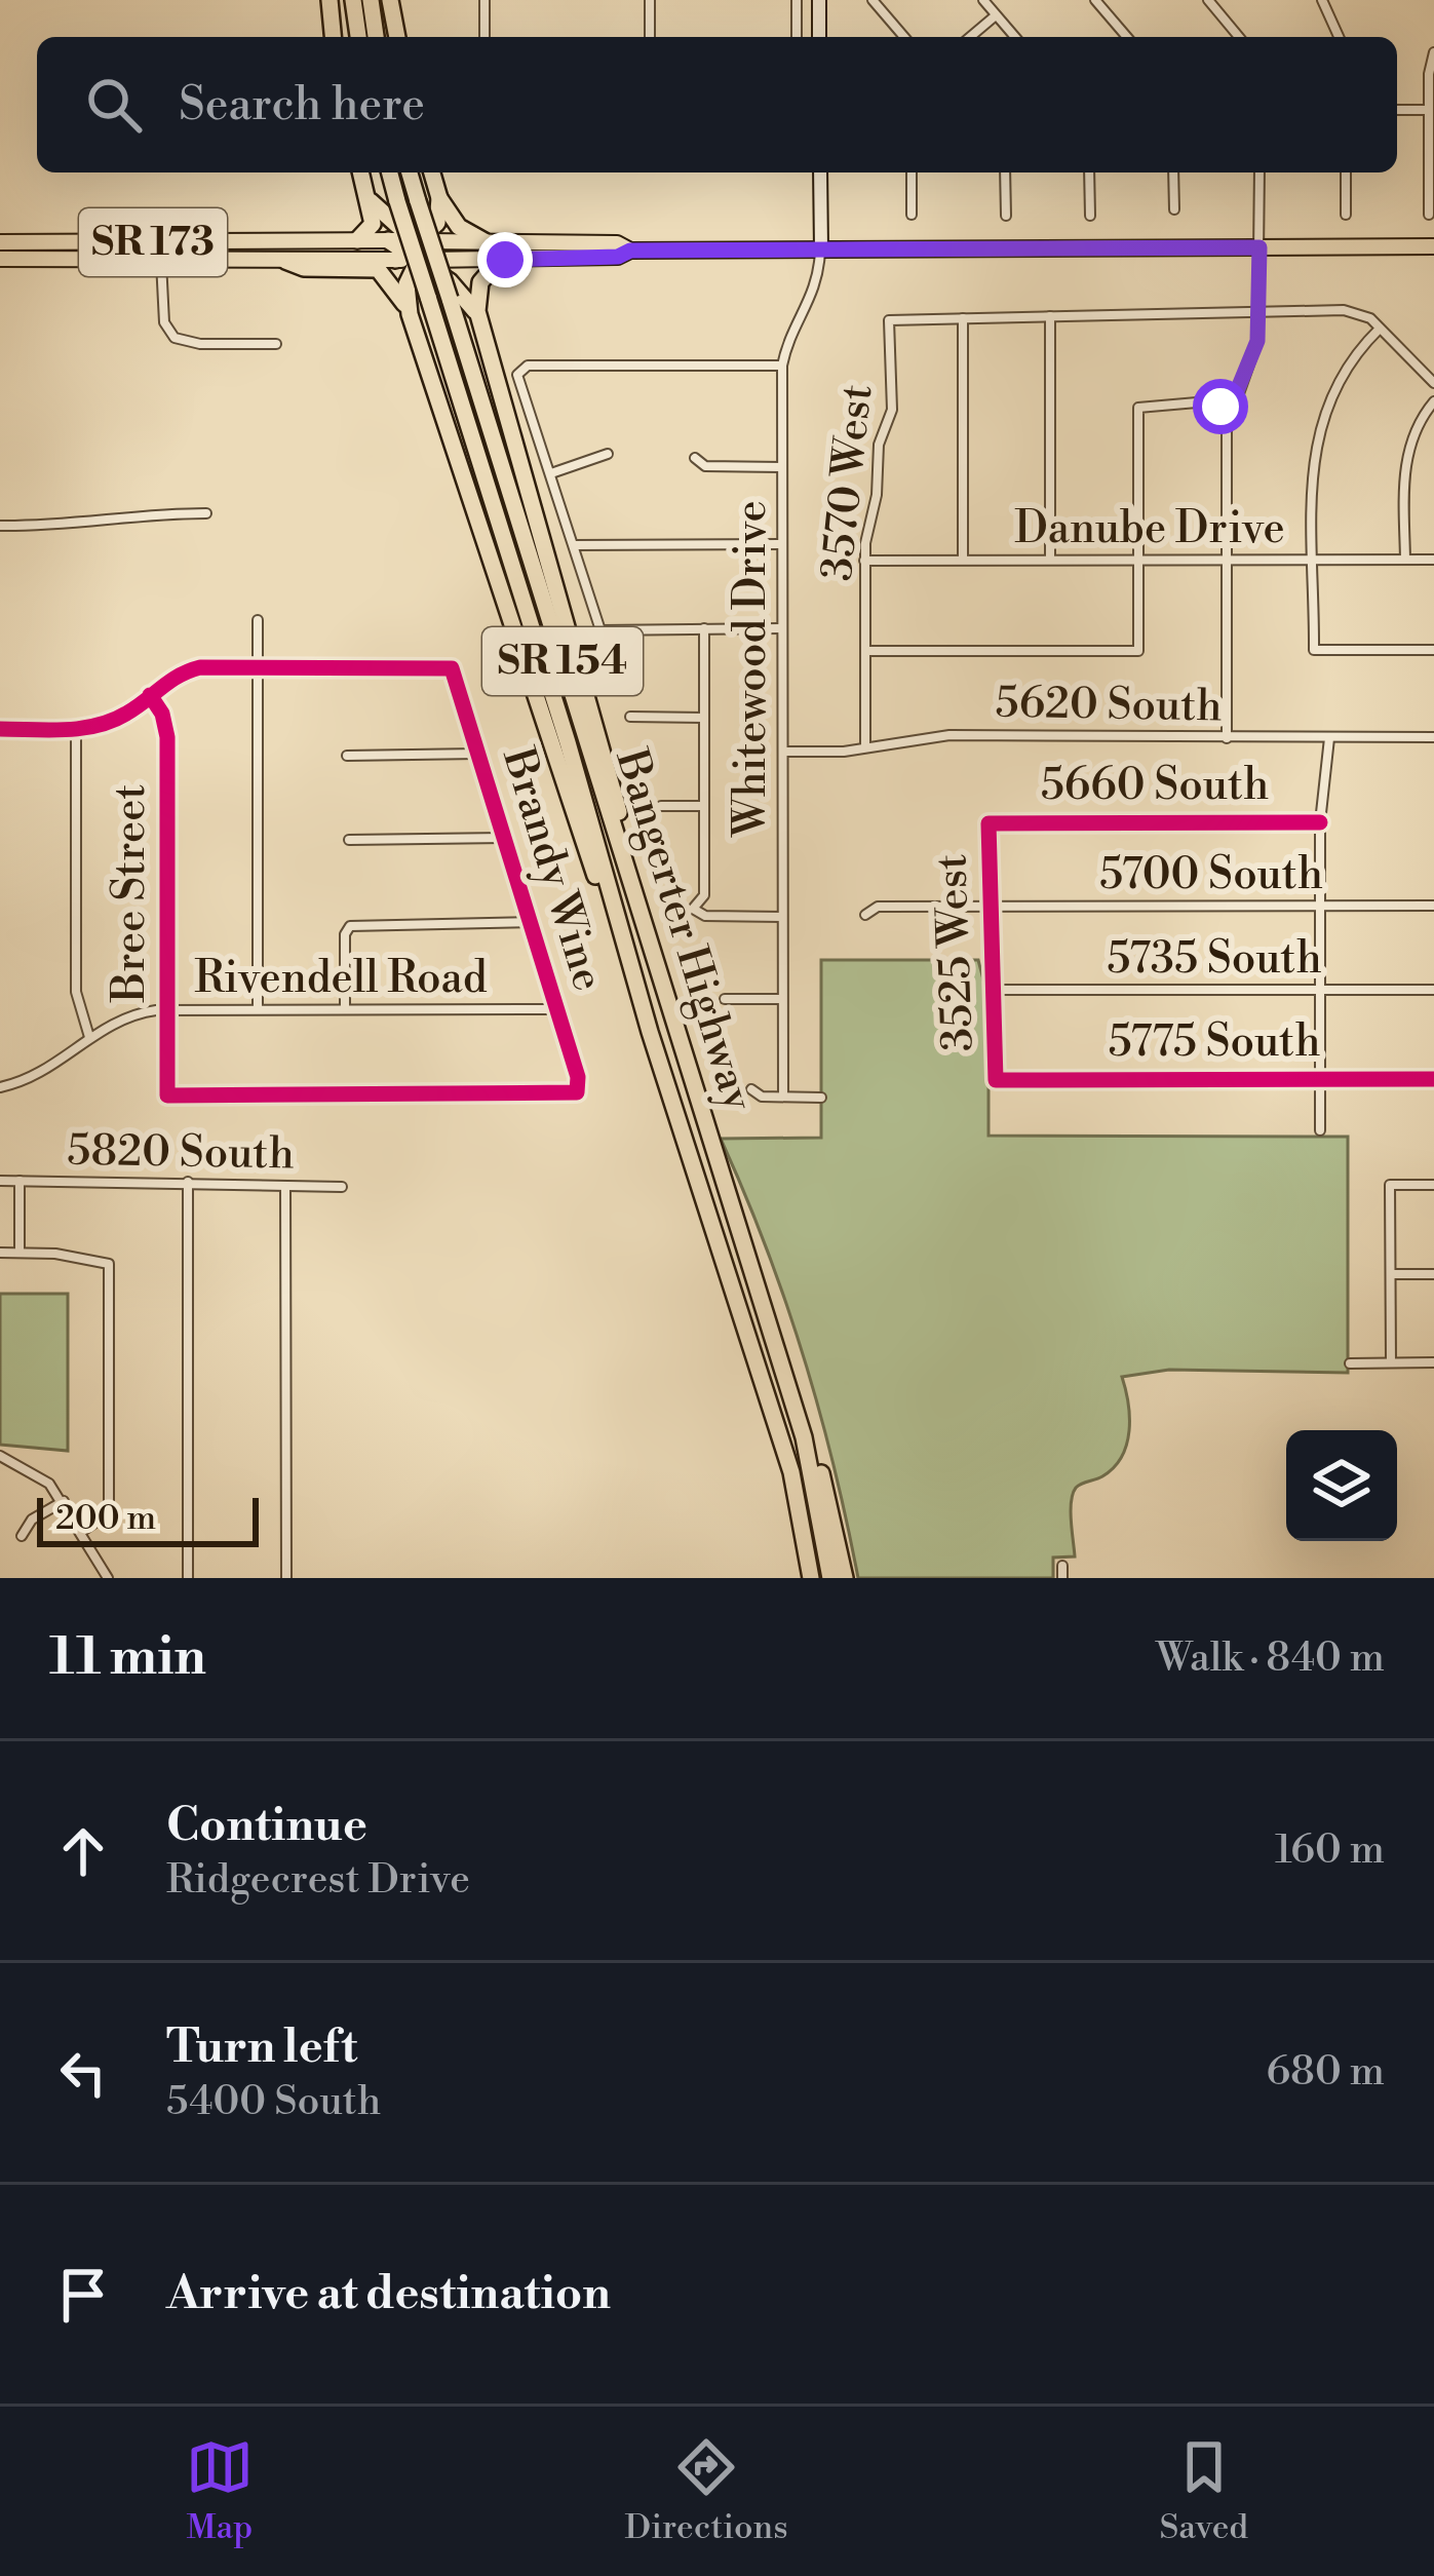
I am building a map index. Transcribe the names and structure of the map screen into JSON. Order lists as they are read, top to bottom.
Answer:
{
  "streets": {
    "highway": ["SR 154", "Bangerter Highway"],
    "main road": ["SR 173"],
    "street": [
      "3570 West",
      "Danube Drive",
      "Whitewood Drive",
      "5620 South",
      "5660 South",
      "Brandy Wine",
      "5700 South",
      "Bree Street",
      "3525 West",
      "5735 South",
      "Rivendell Road",
      "5775 South",
      "5820 South"
    ]
  },
  "crossings": [
    ["SR 173", "Whitewood Drive"],
    ["3570 West", "Danube Drive"],
    ["3570 West", "5620 South"],
    ["Whitewood Drive", "5620 South"],
    ["5660 South", "3525 West"],
    ["Brandy Wine", "Bree Street"],
    ["Brandy Wine", "Rivendell Road"],
    ["5700 South", "3525 West"],
    ["Bree Street", "Rivendell Road"],
    ["3525 West", "5735 South"],
    ["3525 West", "5775 South"]
  ],
  "scale_bar": "200 m",
  "page": {
    "search": "Search here",
    "scale": "200 m",
    "heading": ["11 min", "Walk · 840 m"],
    "list": [
      ["Continue", "Ridgecrest Drive", "160 m"],
      ["Turn left", "5400 South", "680 m"],
      "Arrive at destination"
    ],
    "nav": ["Map", "Directions", "Saved"]
  }
}
